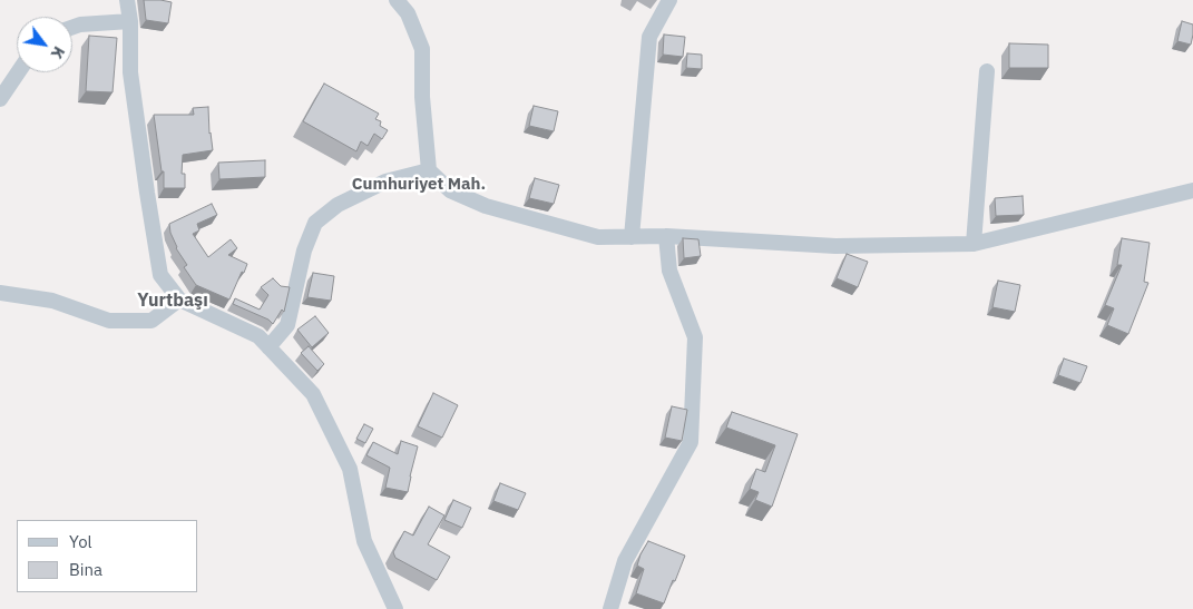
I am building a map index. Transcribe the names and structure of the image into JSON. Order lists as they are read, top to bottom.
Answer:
{
  "districts": ["Cumhuriyet Mah.", "Yurtbaşı"],
  "legend": ["Yol", "Bina"],
  "north": "bottom right"
}
